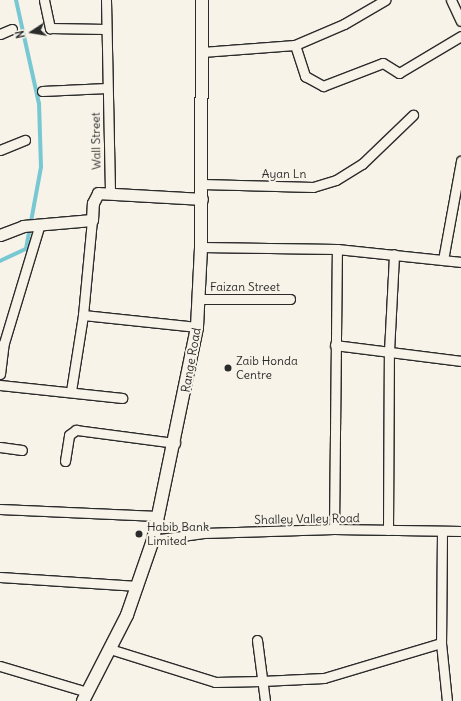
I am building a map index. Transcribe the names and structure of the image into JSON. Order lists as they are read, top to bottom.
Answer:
{
  "streets": {
    "main road": ["Range Road"],
    "street": [
      "Wall Street",
      "Ayan Ln",
      "Faizan Street",
      "Shalley Valley Road"
    ]
  },
  "crossings": [
    ["Ayan Ln", "Range Road"],
    ["Faizan Street", "Range Road"],
    ["Range Road", "Shalley Valley Road"]
  ],
  "places": ["Zaib Honda Centre", "Habib Bank Limited"],
  "north": "left"
}
